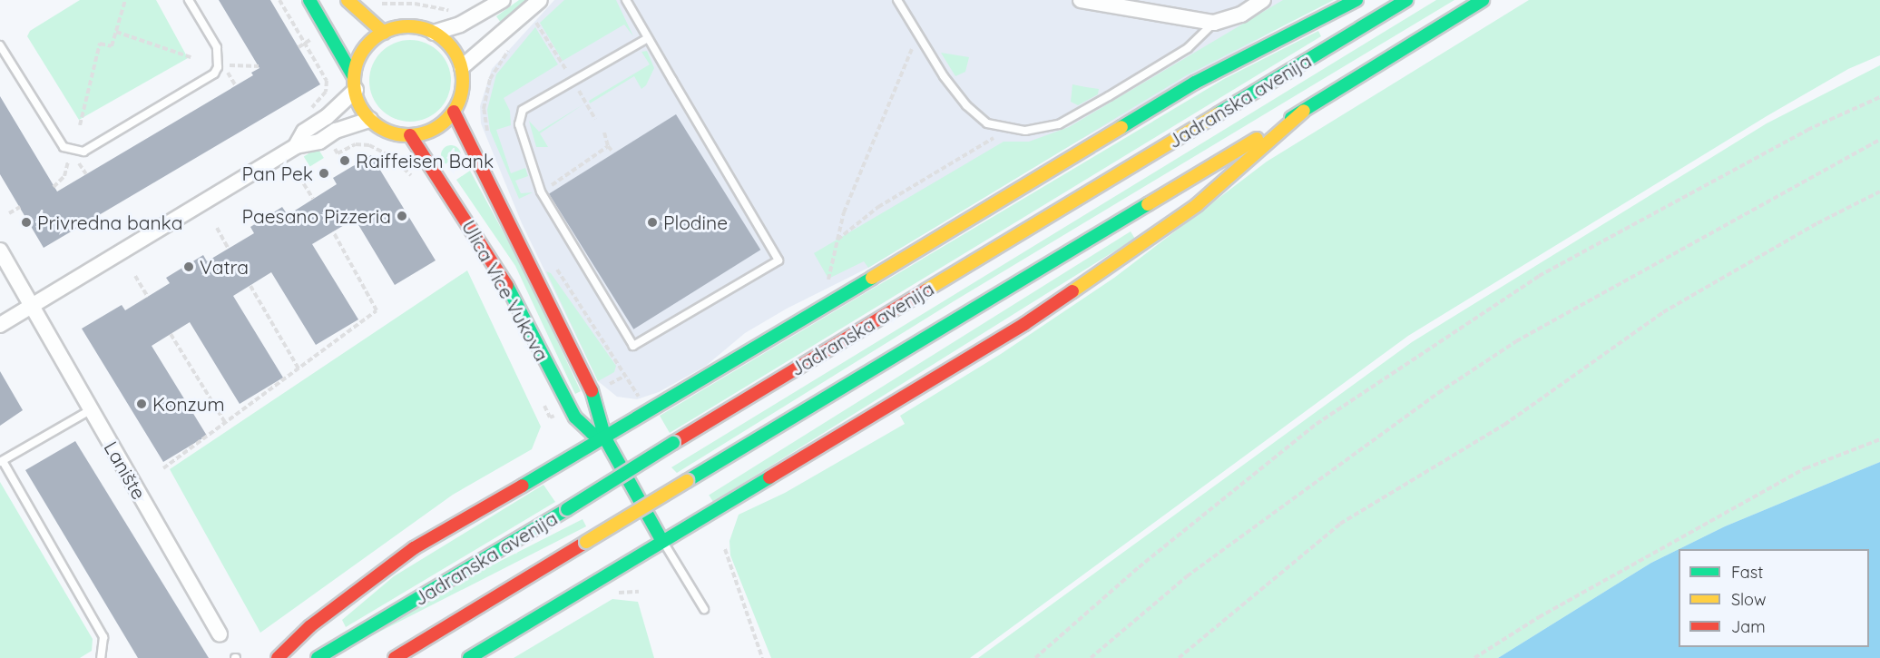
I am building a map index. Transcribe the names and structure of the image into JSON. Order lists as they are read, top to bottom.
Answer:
{
  "streets": {
    "main road": ["Jadranska avenija", "Ulica Vice Vukova"],
    "street": ["Lanište"]
  },
  "places": [
    "Raiffeisen Bank",
    "Pan Pek",
    "Paesano Pizzeria",
    "Privredna banka",
    "Plodine",
    "Vatra",
    "Konzum"
  ],
  "legend": ["Fast", "Slow", "Jam"]
}
